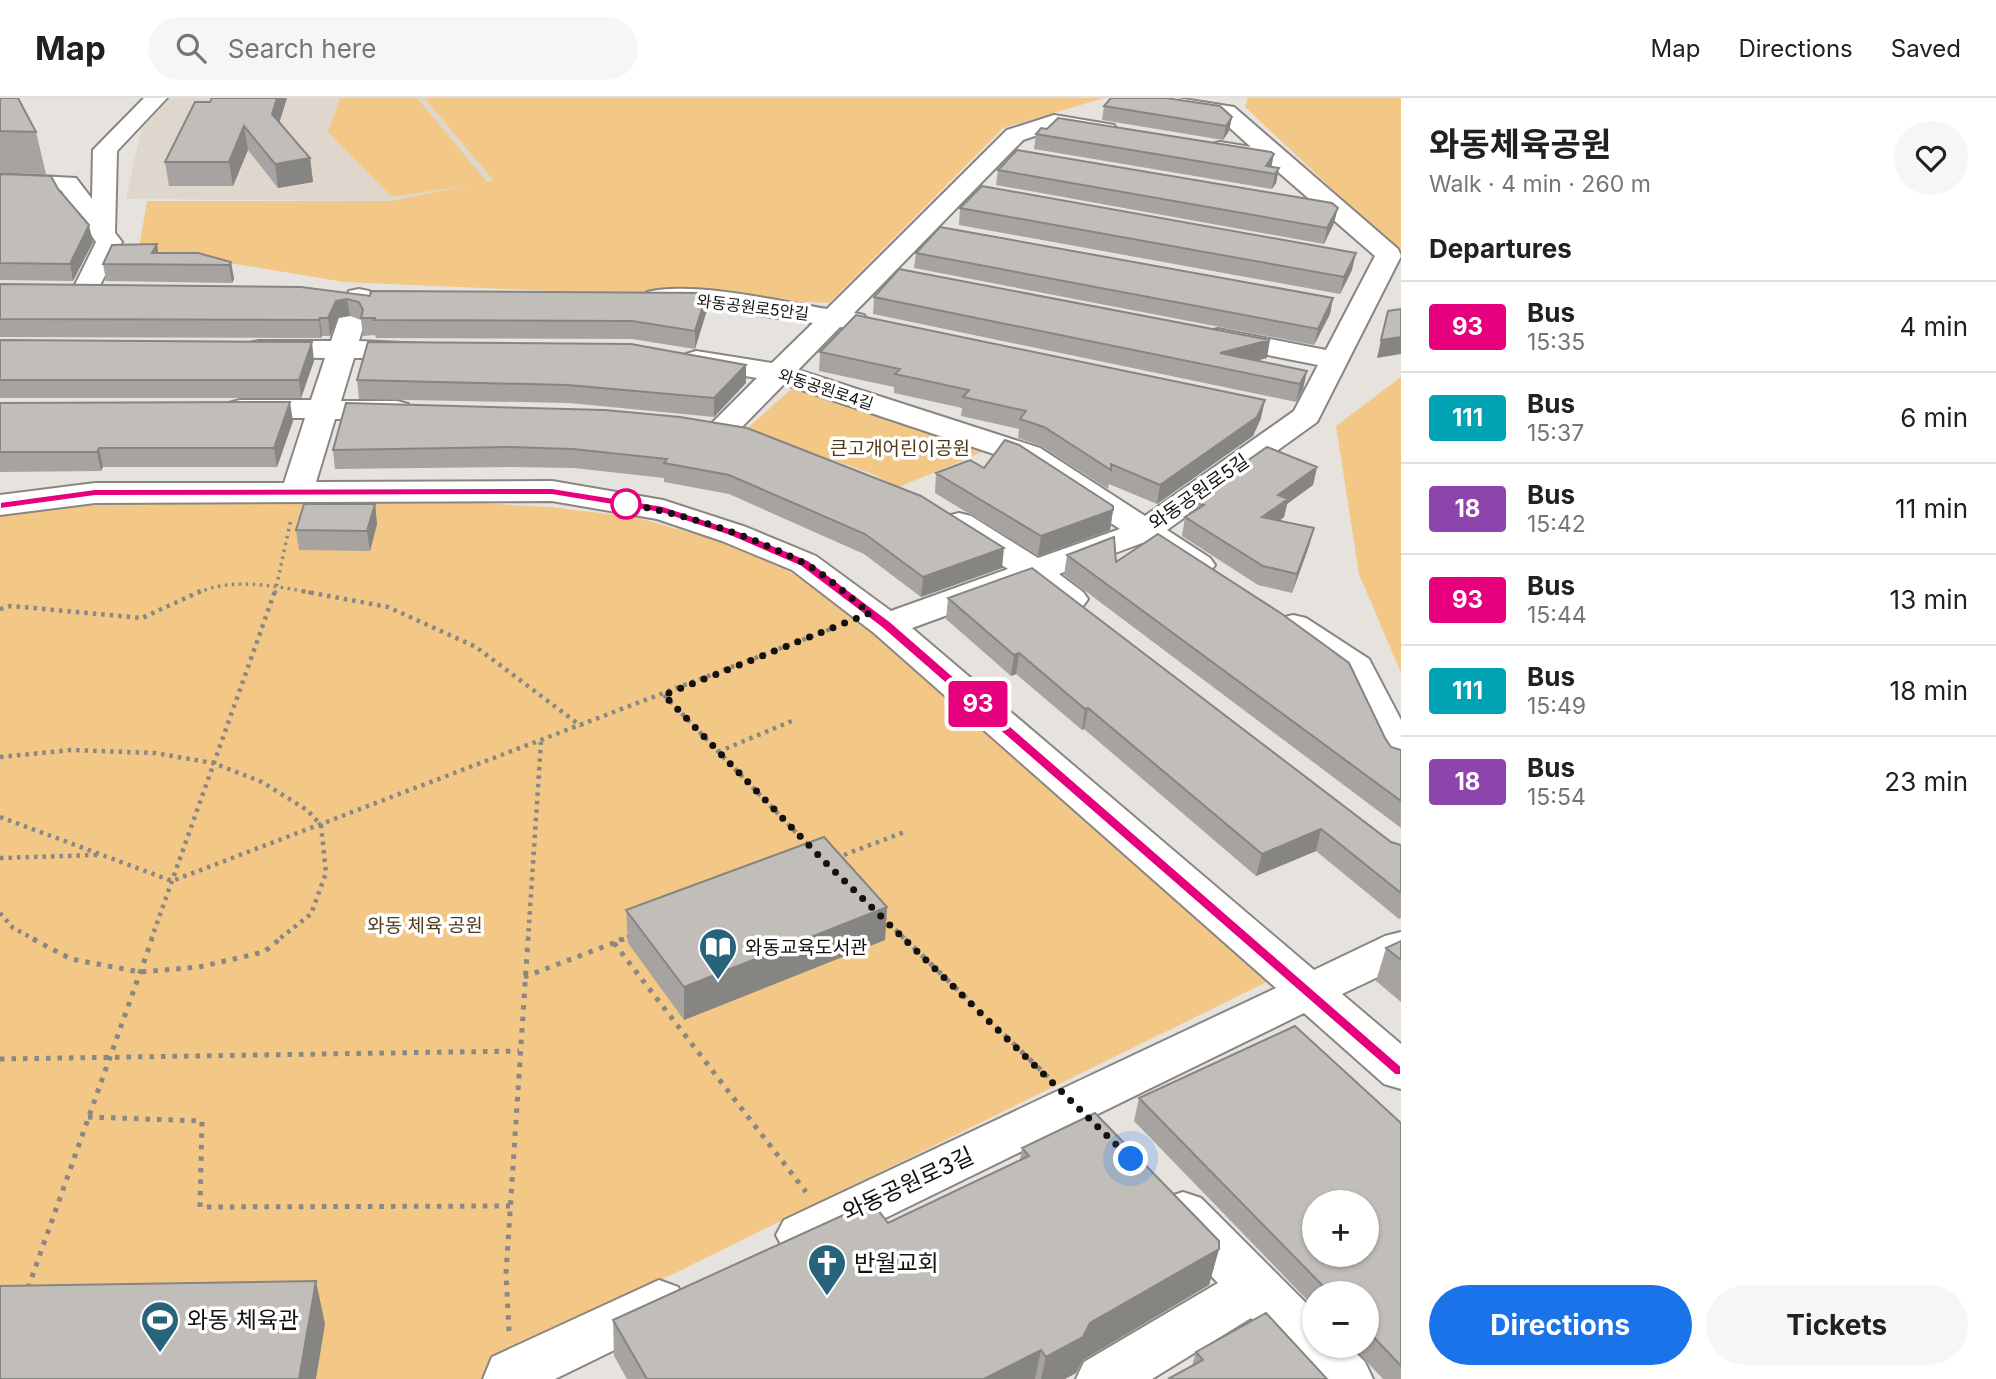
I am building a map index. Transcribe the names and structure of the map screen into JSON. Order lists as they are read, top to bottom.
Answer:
{
  "streets": {
    "street": [
      "와동공원로5안길",
      "와동공원로4길",
      "와동공원로5길",
      "와동공원로3길"
    ]
  },
  "crossings": [
    ["와동공원로5안길", "와동공원로5길"],
    ["와동공원로4길", "와동공원로5길"]
  ],
  "parks": ["큰고개어린이공원", "와동 체육 공원"],
  "places": {
    "library": ["와동교육도서관"],
    "church": ["반월교회"],
    "sports": ["와동 체육관"]
  },
  "lines": ["bus line 93"],
  "page": {
    "header": "Map",
    "search": "Search here",
    "nav": ["Map", "Directions", "Saved"],
    "on_map": "93",
    "heading": [
      ["와동체육공원", "Walk · 4 min · 260 m"],
      "Departures"
    ],
    "list": [
      {
        "mark": "93",
        "name": "Bus",
        "note": "15:35",
        "value": "4 min"
      },
      {
        "mark": "111",
        "name": "Bus",
        "note": "15:37",
        "value": "6 min"
      },
      {
        "mark": "18",
        "name": "Bus",
        "note": "15:42",
        "value": "11 min"
      },
      {
        "mark": "93",
        "name": "Bus",
        "note": "15:44",
        "value": "13 min"
      },
      {
        "mark": "111",
        "name": "Bus",
        "note": "15:49",
        "value": "18 min"
      },
      {
        "mark": "18",
        "name": "Bus",
        "note": "15:54",
        "value": "23 min"
      }
    ],
    "map_buttons": ["+", "−"],
    "buttons": ["Directions", "Tickets"]
  }
}
